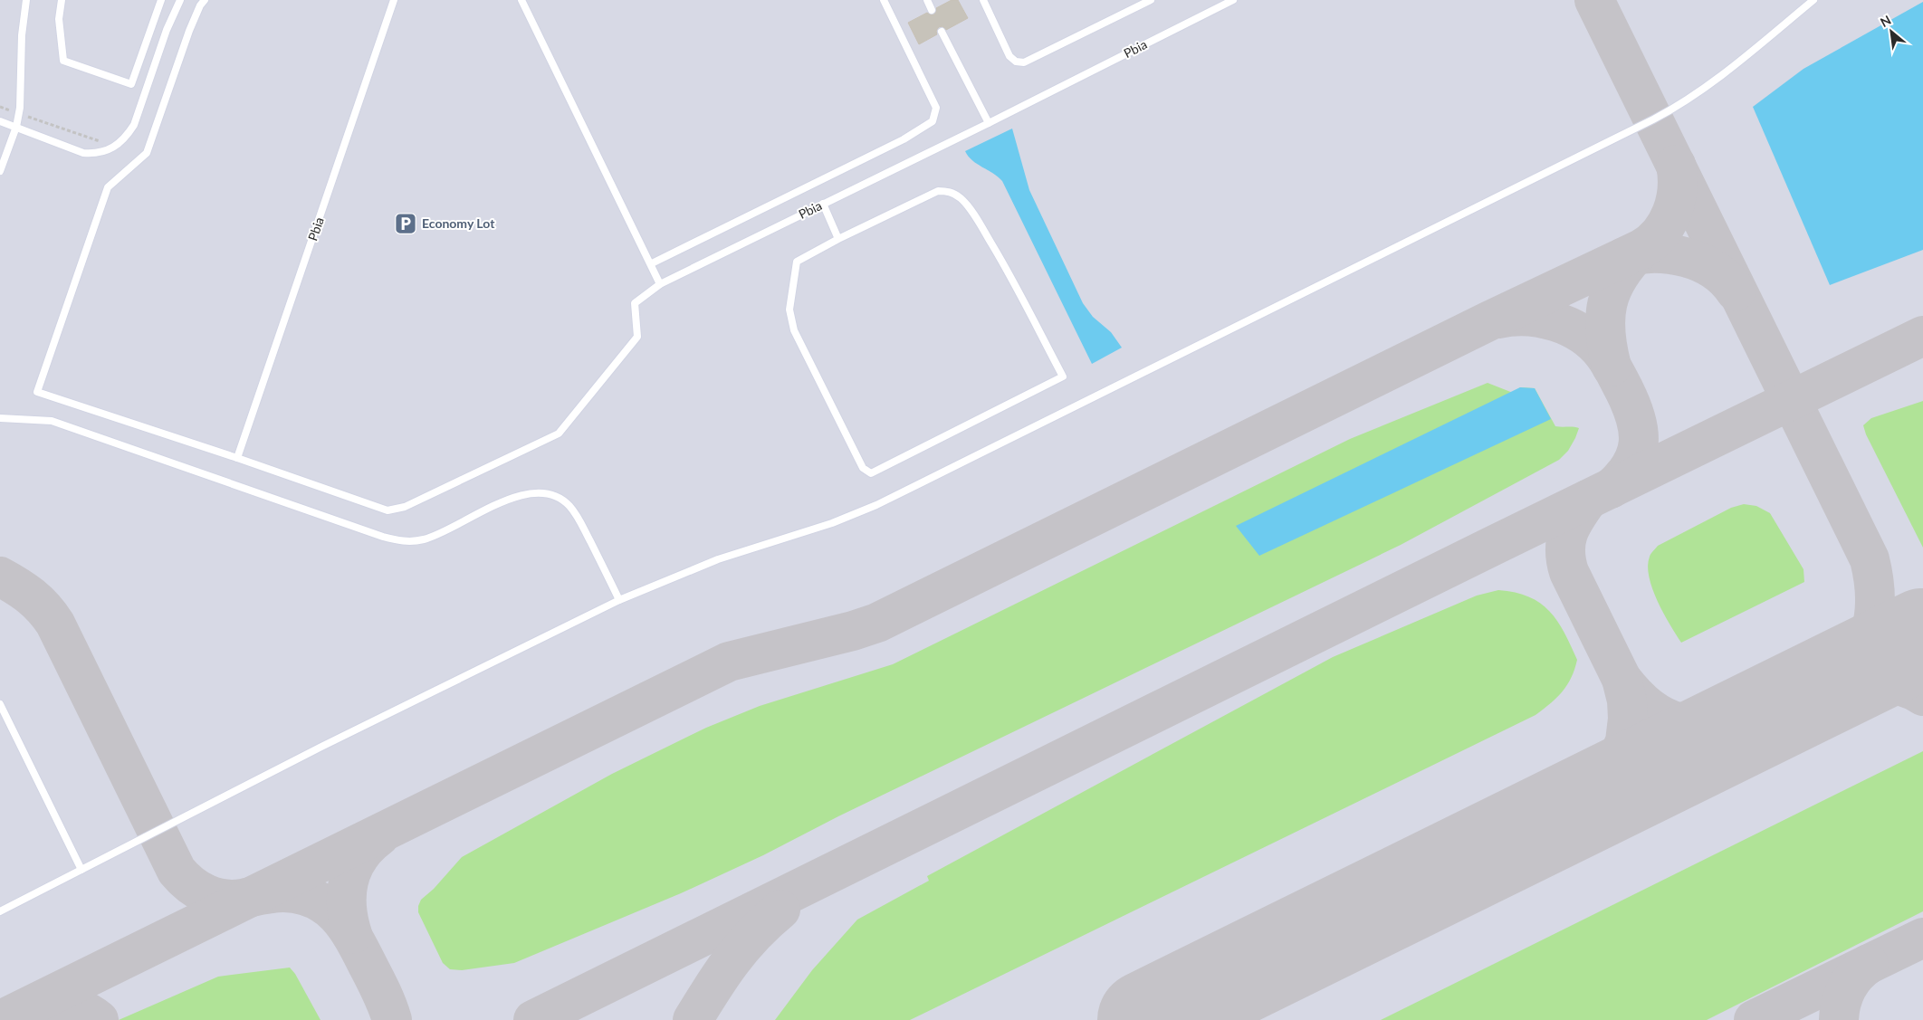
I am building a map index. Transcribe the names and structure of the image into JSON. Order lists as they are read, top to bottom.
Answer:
{
  "streets": {
    "lane": ["Pbia"]
  },
  "places": {
    "parking": ["Economy Lot"]
  },
  "north": "top left"
}
